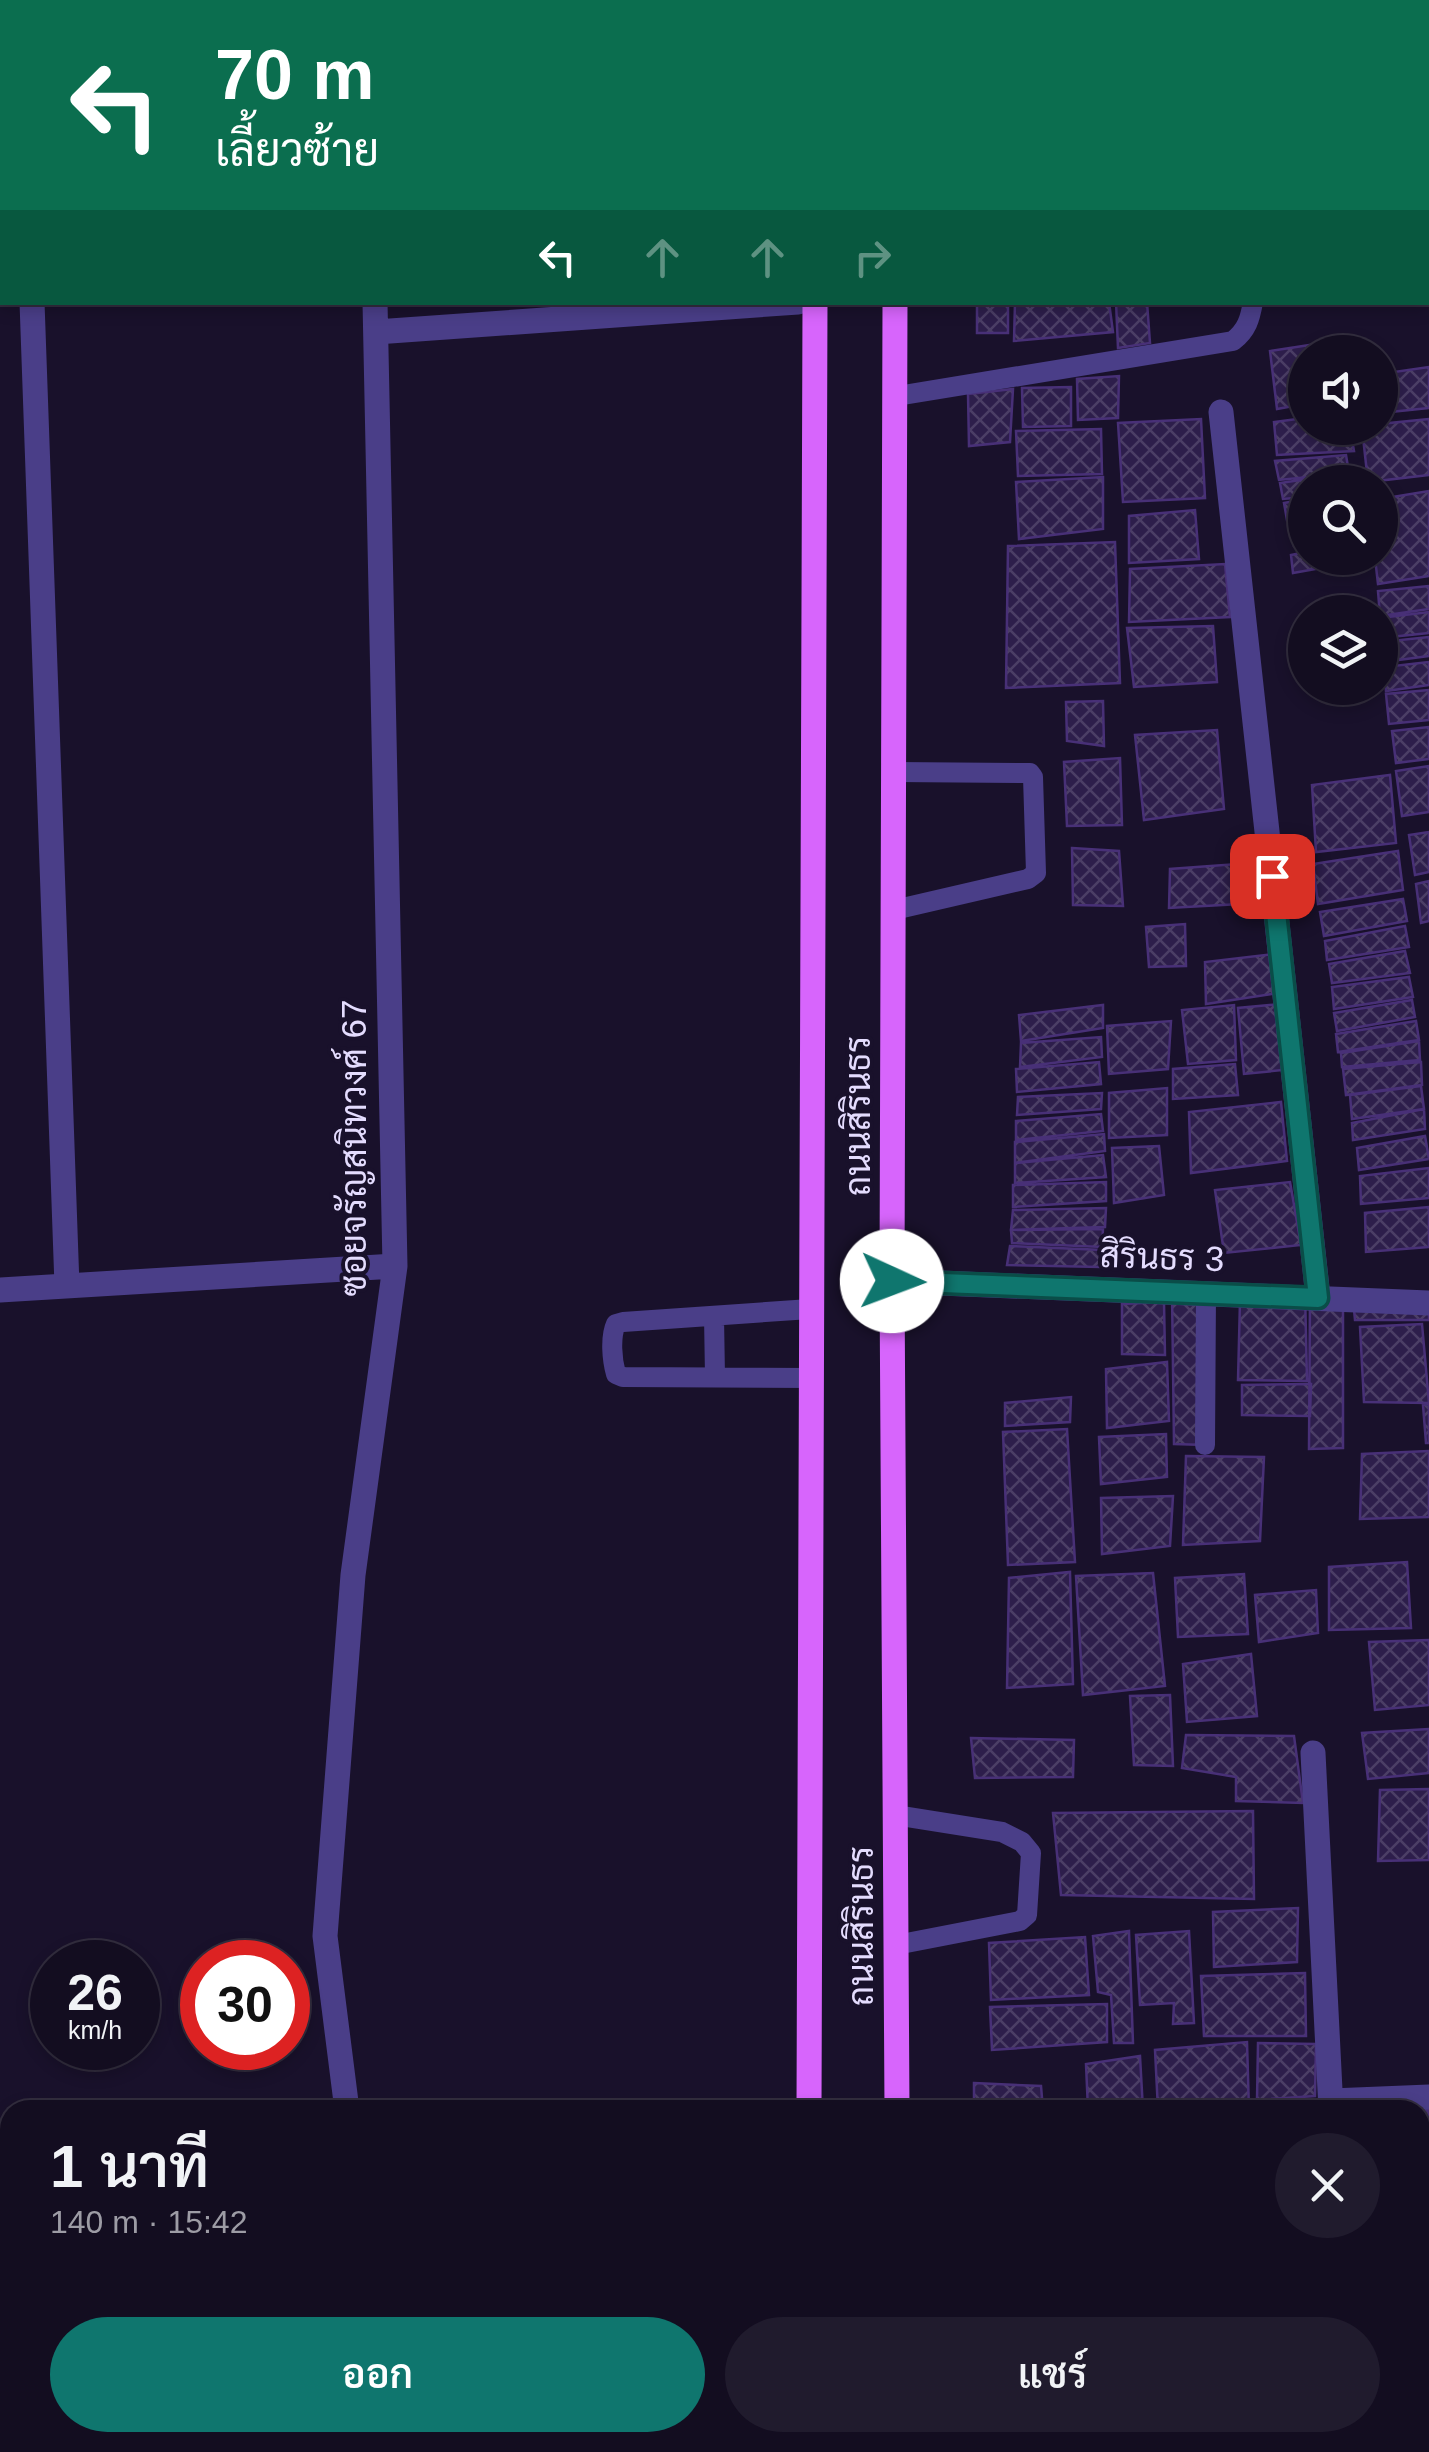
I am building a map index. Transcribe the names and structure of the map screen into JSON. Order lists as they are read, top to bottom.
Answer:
{
  "streets": {
    "main road": ["ถนนสิรินธร"],
    "street": ["ซอยจรัญสนิทวงศ์ 67", "สิรินธร 3"]
  },
  "crossings": [
    ["ถนนสิรินธร", "สิรินธร 3"]
  ],
  "page": {
    "turn": ["70 m", "เลี้ยวซ้าย"],
    "speed": "26 km/h",
    "limit": "30",
    "heading": ["1 นาที", "140 m · 15:42"],
    "buttons": ["ออก", "แชร์"]
  }
}
